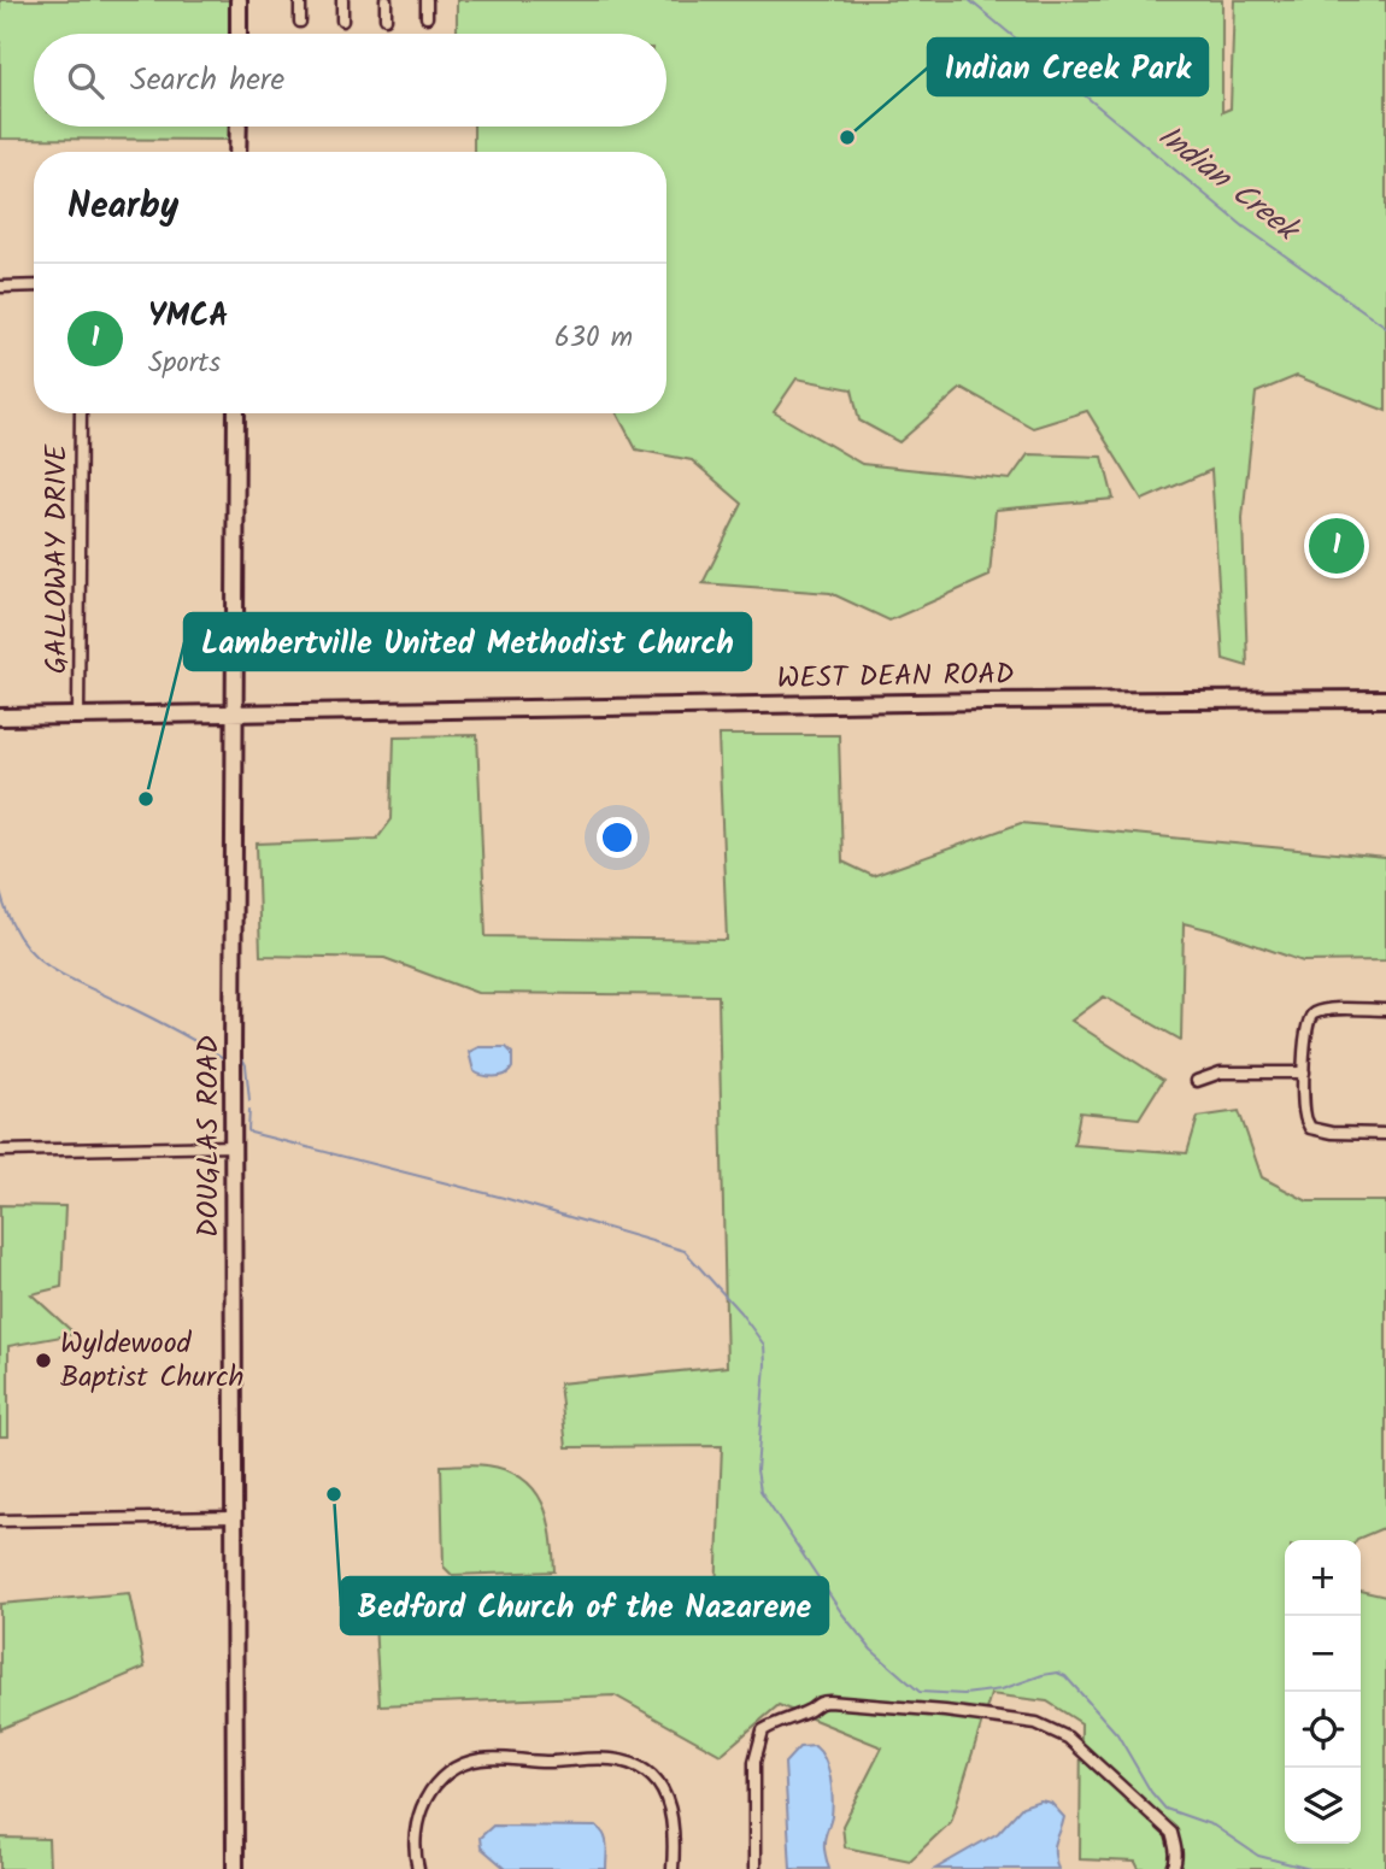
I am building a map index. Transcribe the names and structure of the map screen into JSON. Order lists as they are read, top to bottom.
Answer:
{
  "streets": {
    "street": ["GALLOWAY DRIVE", "WEST DEAN ROAD", "DOUGLAS ROAD"]
  },
  "crossings": [
    ["GALLOWAY DRIVE", "WEST DEAN ROAD"],
    ["WEST DEAN ROAD", "DOUGLAS ROAD"]
  ],
  "water": ["Indian Creek"],
  "places": [
    "Indian Creek Park",
    "Lambertville United Methodist Church",
    "Wyldewood Baptist Church",
    "Bedford Church of the Nazarene"
  ],
  "page": {
    "search": "Search here",
    "heading": "Nearby",
    "list": [
      {
        "mark": "1",
        "name": "YMCA",
        "note": "Sports",
        "value": "630 m"
      }
    ],
    "pins": "1",
    "map_buttons": ["+", "−"]
  }
}
